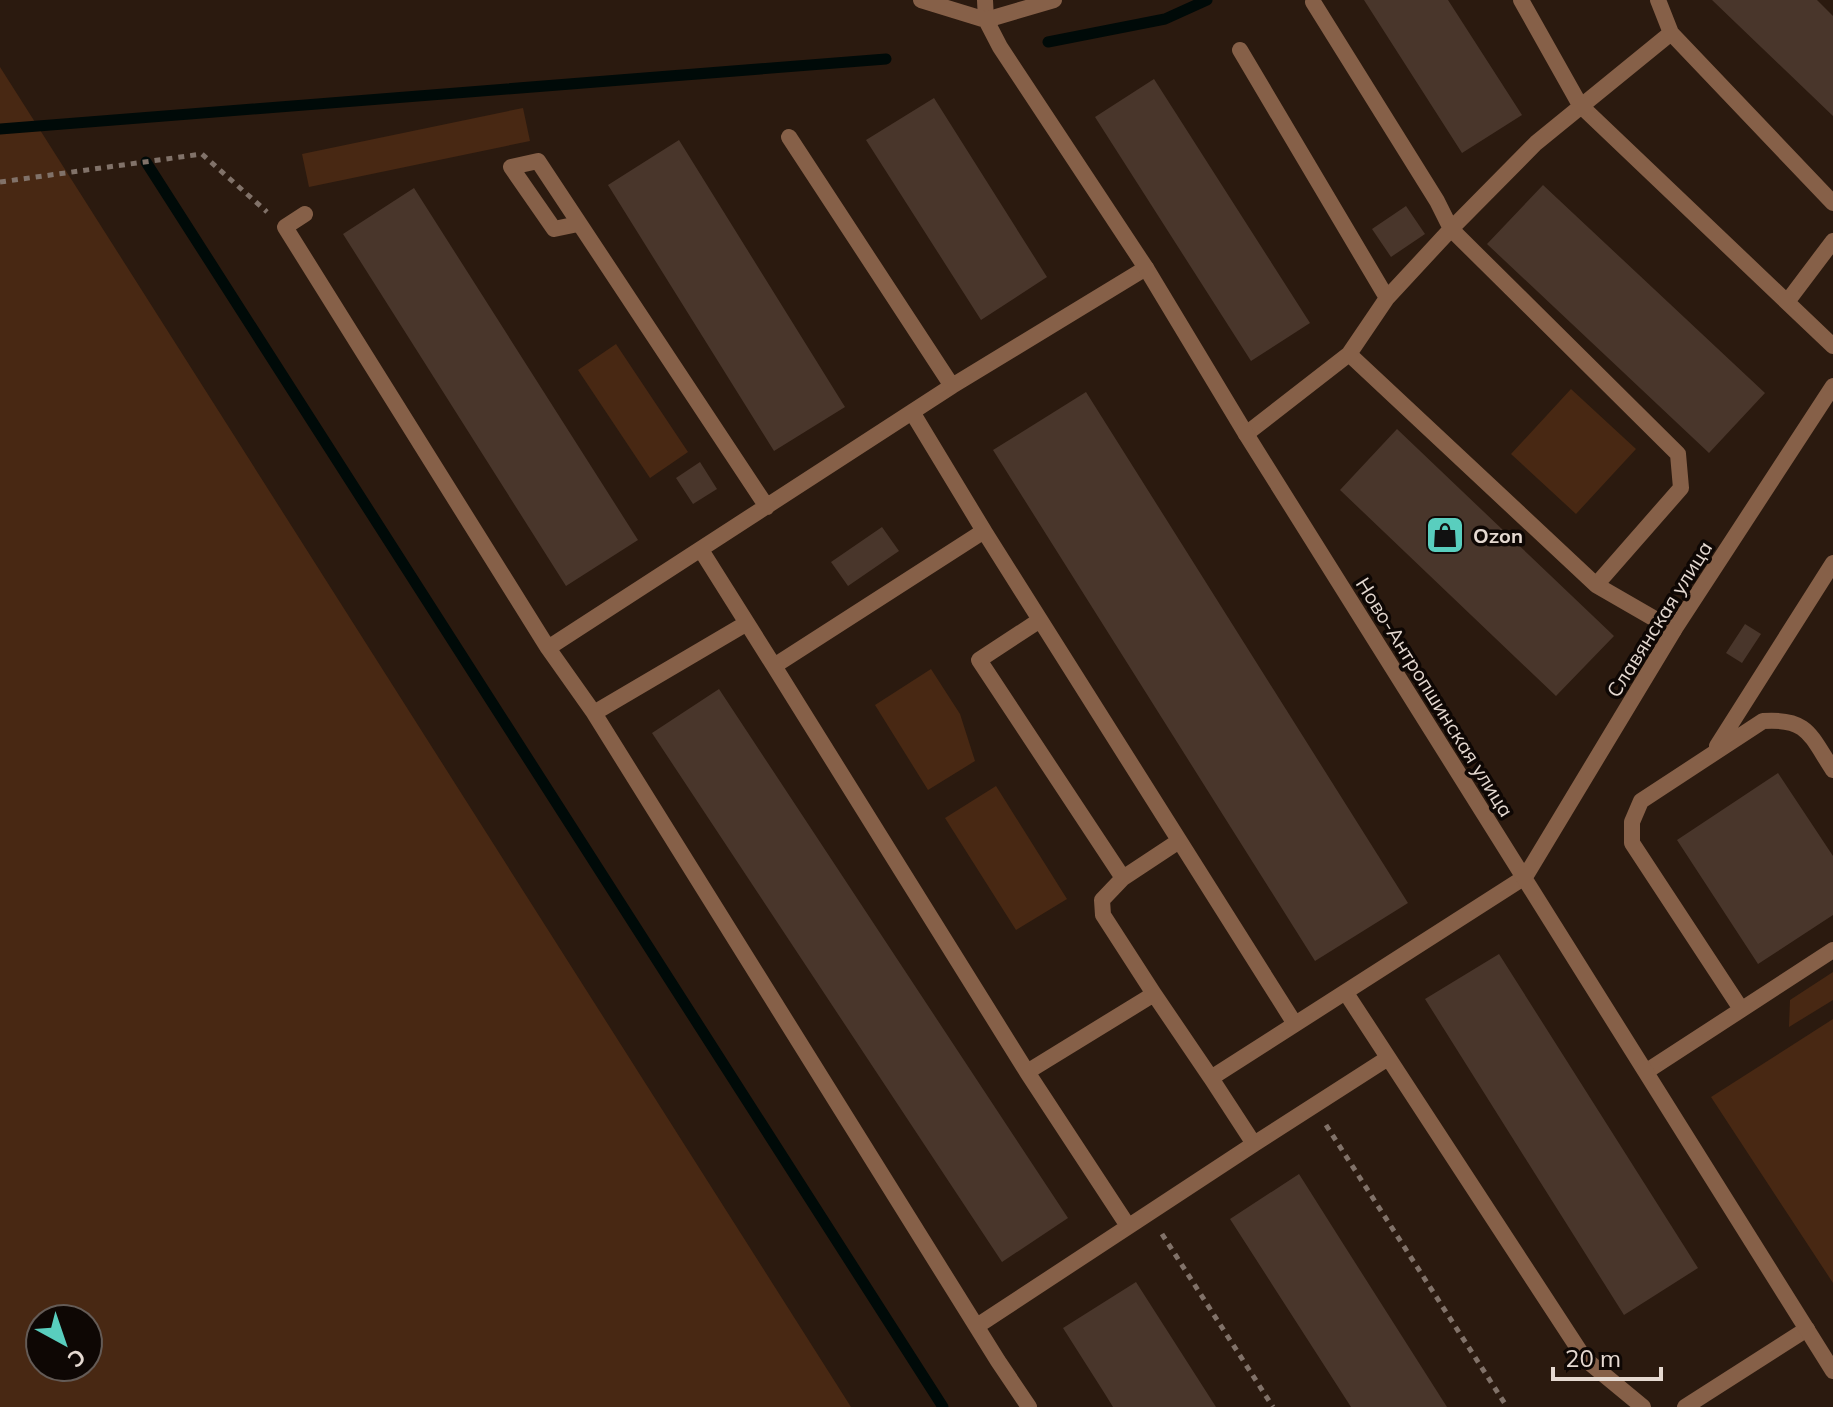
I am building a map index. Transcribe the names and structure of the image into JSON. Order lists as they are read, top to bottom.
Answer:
{
  "streets": {
    "street": ["Славянская улица", "Ново-Антропшинская улица"]
  },
  "crossings": [
    ["Славянская улица", "Ново-Антропшинская улица"]
  ],
  "places": {
    "shop": ["Ozon"]
  },
  "scale_bar": "20 m",
  "north": "bottom right"
}
